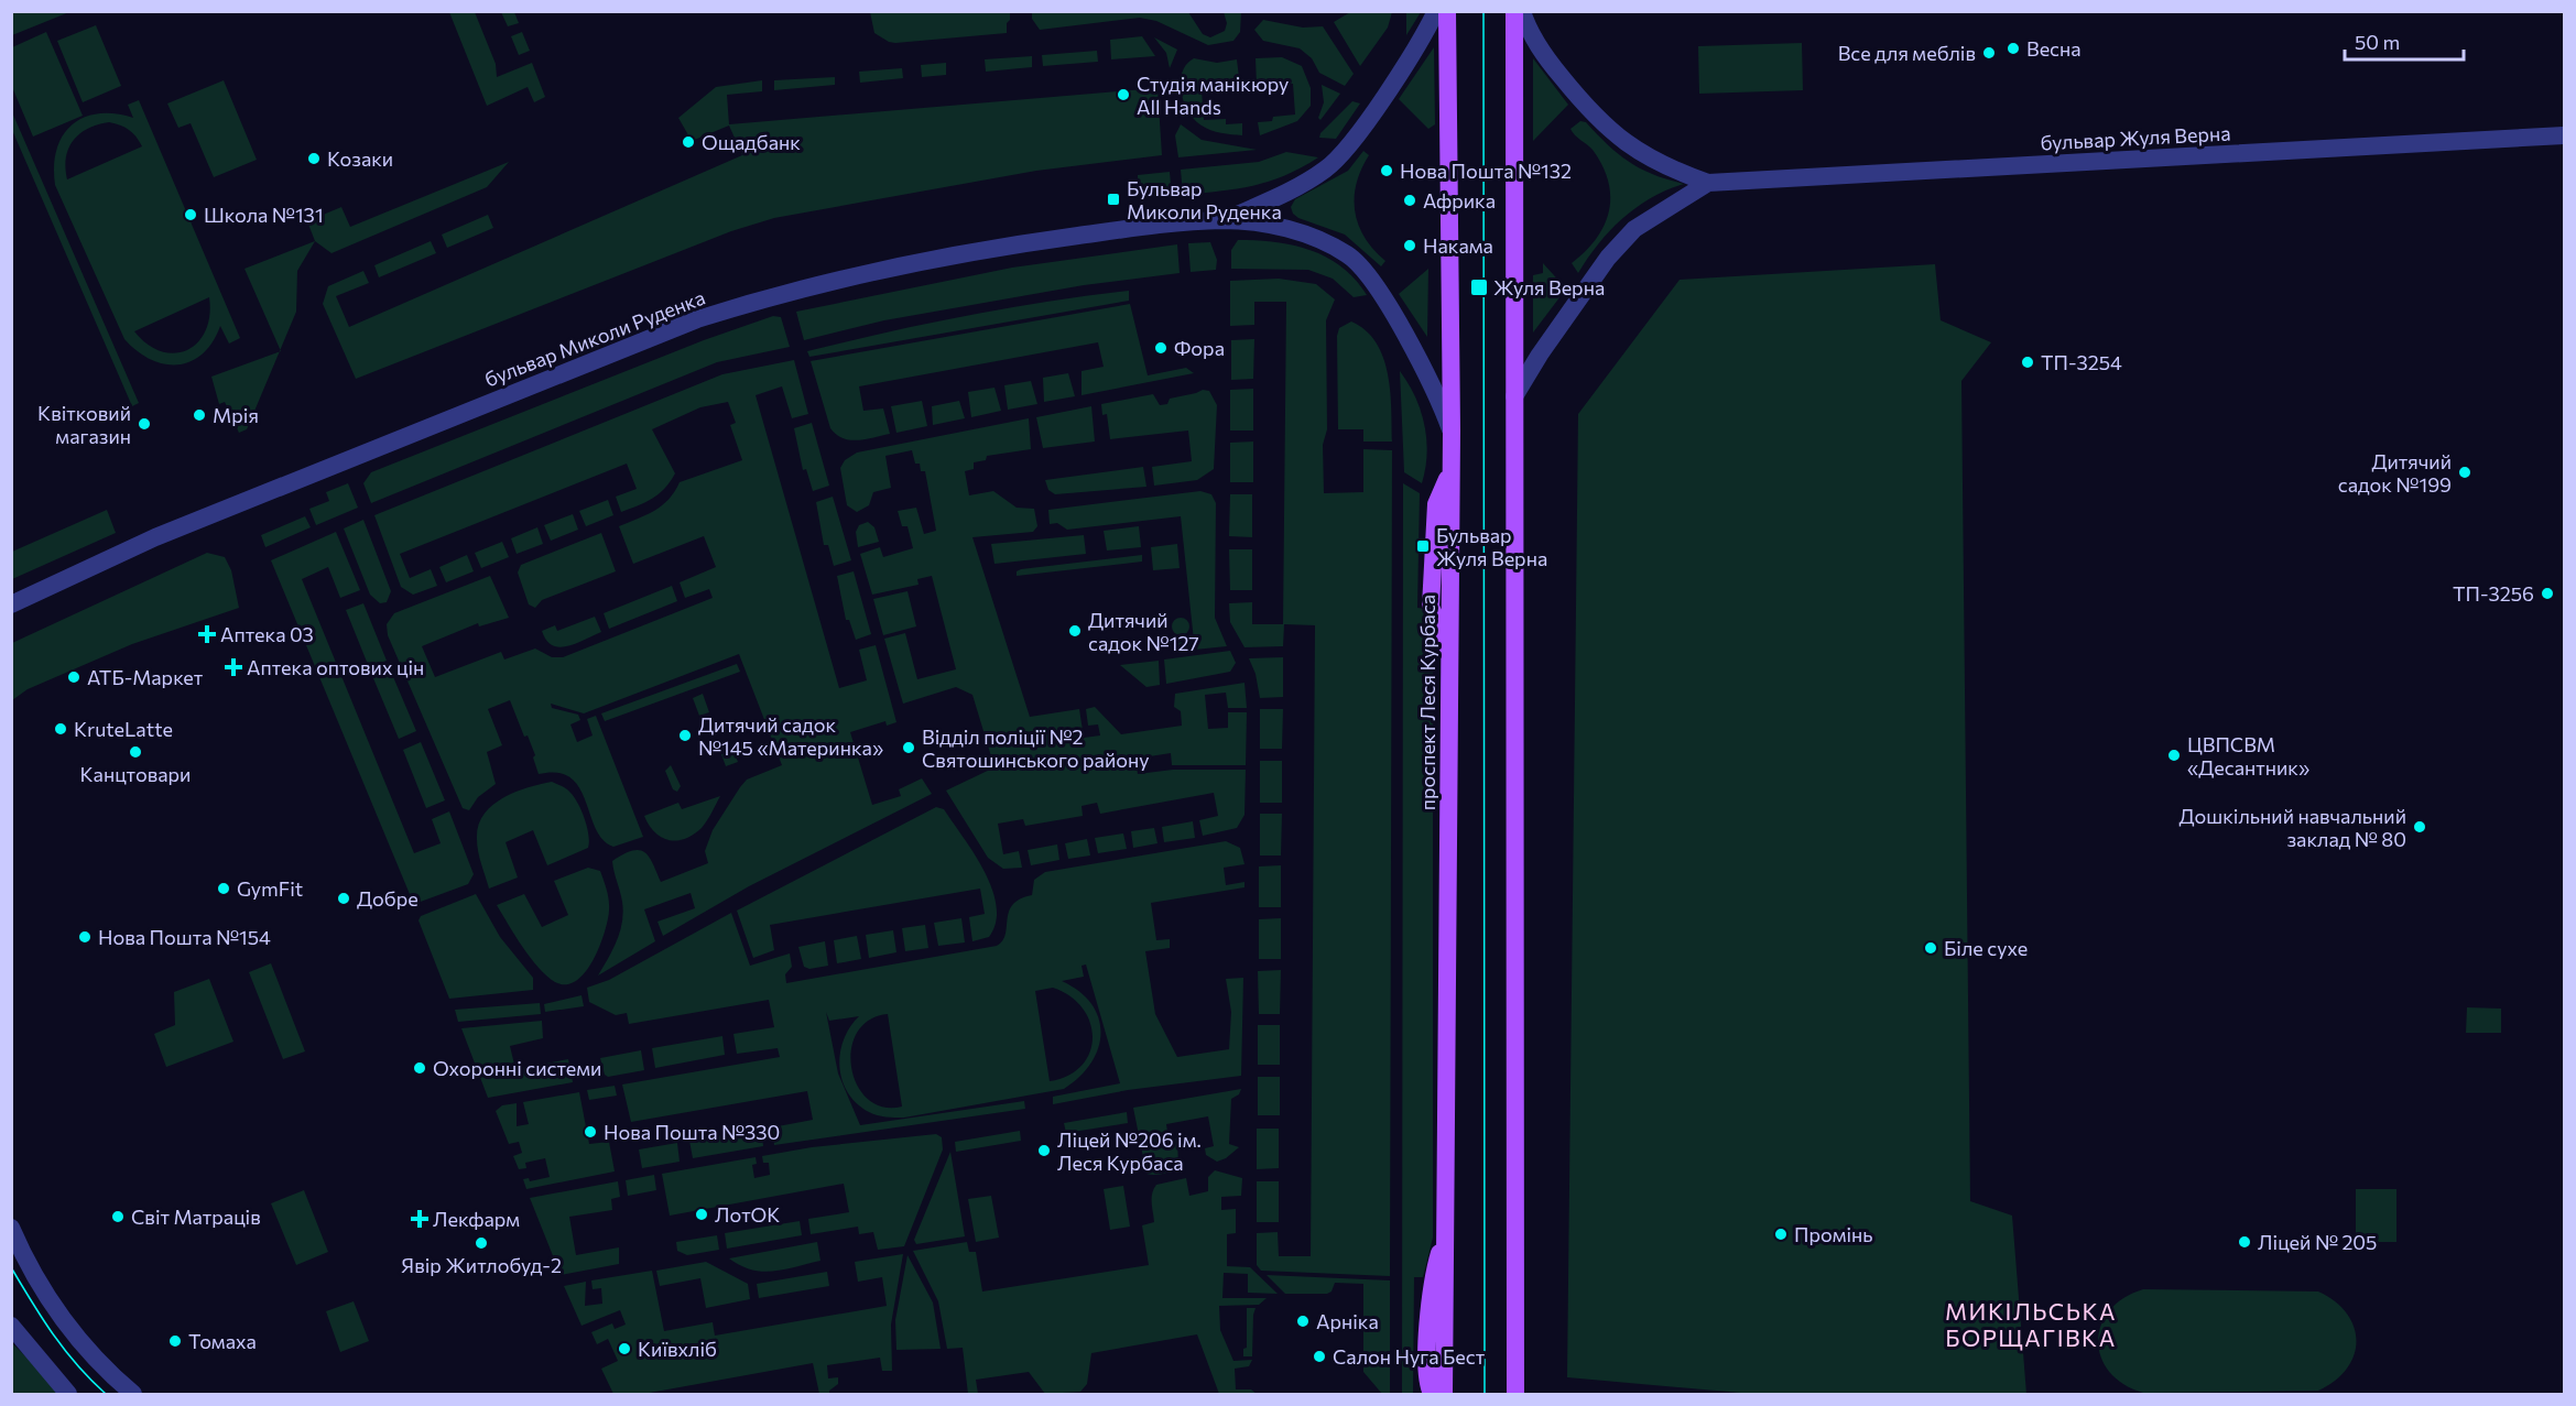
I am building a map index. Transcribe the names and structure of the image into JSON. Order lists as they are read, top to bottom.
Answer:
{
  "streets": {
    "main road": ["проспект Леся Курбаса"],
    "street": ["бульвар Жуля Верна", "бульвар Миколи Руденка"]
  },
  "crossings": [
    ["бульвар Миколи Руденка", "проспект Леся Курбаса"]
  ],
  "districts": ["МИКІЛЬСЬКА БОРЩАГІВКА"],
  "places": {
    "other": [
      "Весна",
      "Все для меблів",
      "Студія манікюру All Hands",
      "Ощадбанк",
      "Козаки",
      "Нова Пошта №132",
      "Африка",
      "Школа №131",
      "Накама",
      "Фора",
      "ТП-3254",
      "Мрія",
      "Квітковий магазин",
      "Дитячий садок №199",
      "ТП-3256",
      "Дитячий садок №127",
      "АТБ-Маркет",
      "KruteLatte",
      "Дитячий садок №145 «Материнка»",
      "Відділ поліції №2 Святошинського району",
      "Канцтовари",
      "ЦВПСВМ «Десантник»",
      "Дошкільний навчальний заклад № 80",
      "GymFit",
      "Добре",
      "Нова Пошта №154",
      "Біле сухе",
      "Охоронні системи",
      "Нова Пошта №330",
      "Ліцей №206 ім. Леся Курбаса",
      "ЛотОК",
      "Світ Матраців",
      "Промінь",
      "Ліцей № 205",
      "Явір Житлобуд-2",
      "Арніка",
      "Томаха",
      "Київхліб",
      "Салон Нуга Бест"
    ],
    "transit": ["Бульвар Миколи Руденка", "Жуля Верна", "Бульвар Жуля Верна"],
    "health": ["Аптека 03", "Аптека оптових цін", "Лекфарм"]
  },
  "scale_bar": "50 m"
}
